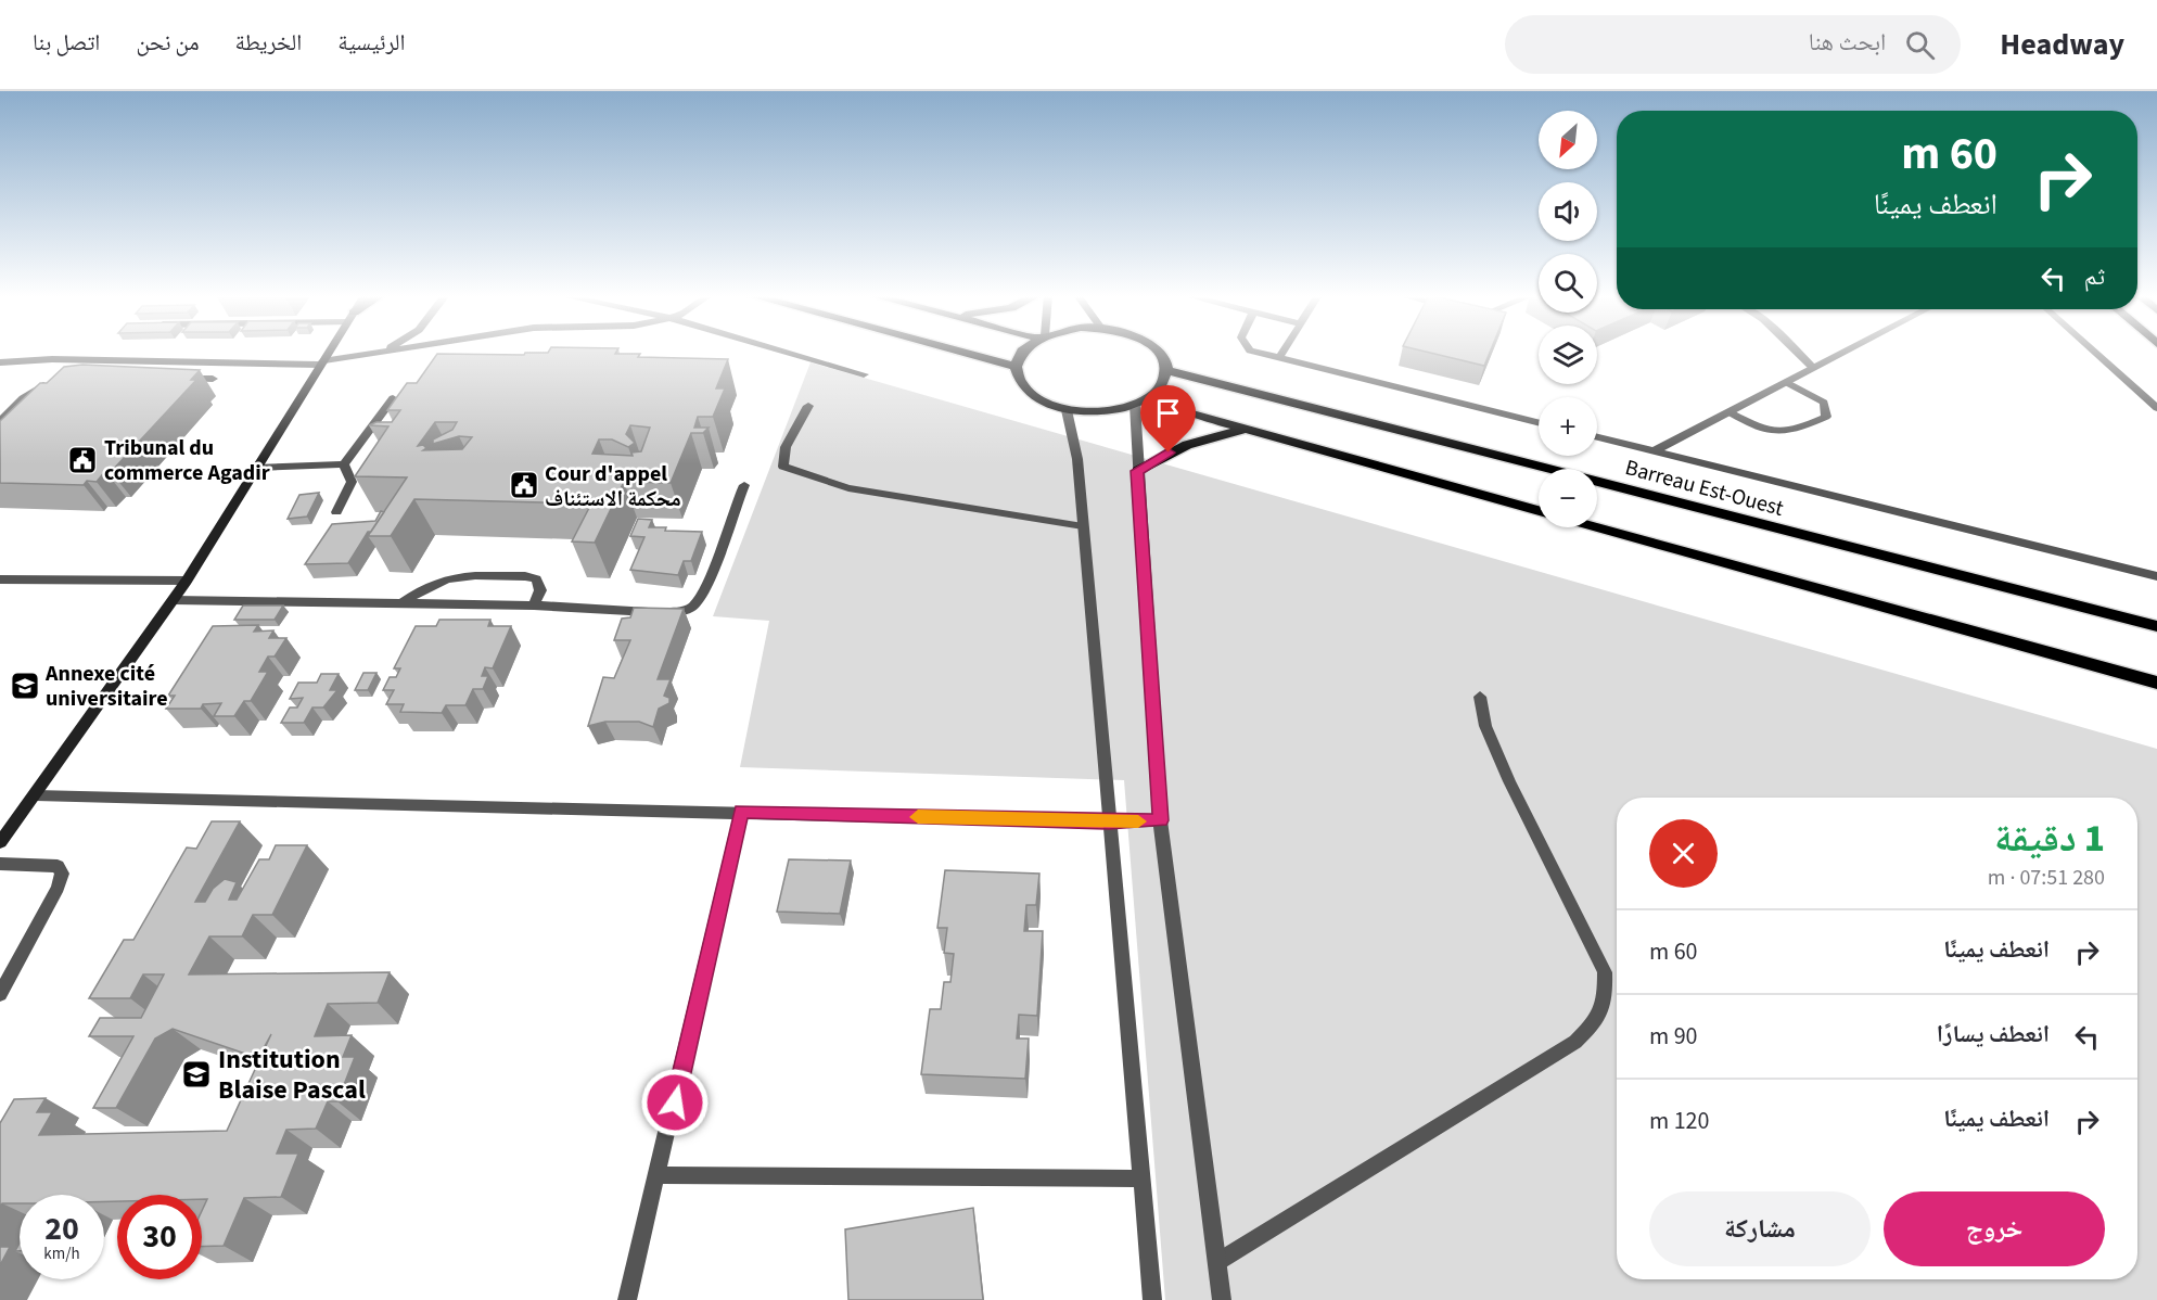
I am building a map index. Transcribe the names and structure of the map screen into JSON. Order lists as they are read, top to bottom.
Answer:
{
  "streets": {
    "main road": ["Barreau Est-Ouest"]
  },
  "places": {
    "public building": ["Tribunal du commerce Agadir", "Cour d'appel محكمة الاستئناف"],
    "school or university": ["Annexe cité universitaire", "Institution Blaise Pascal"]
  },
  "north": "bottom left",
  "page": {
    "header": "Headway",
    "search": "ابحث هنا",
    "nav": [
      "الرئيسية",
      "الخريطة",
      "من نحن",
      "اتصل بنا"
    ],
    "map_buttons": ["+", "−"],
    "turn": ["60 m", "انعطف يمينًا"],
    "then": "ثم",
    "heading": ["1 دقيقة", "280 m · 07:51"],
    "list": [
      {
        "name": "انعطف يمينًا",
        "value": "60 m"
      },
      {
        "name": "انعطف يسارًا",
        "value": "90 m"
      },
      {
        "name": "انعطف يمينًا",
        "value": "120 m"
      }
    ],
    "buttons": ["خروج", "مشاركة"],
    "speed": "20 km/h",
    "limit": "30"
  }
}
